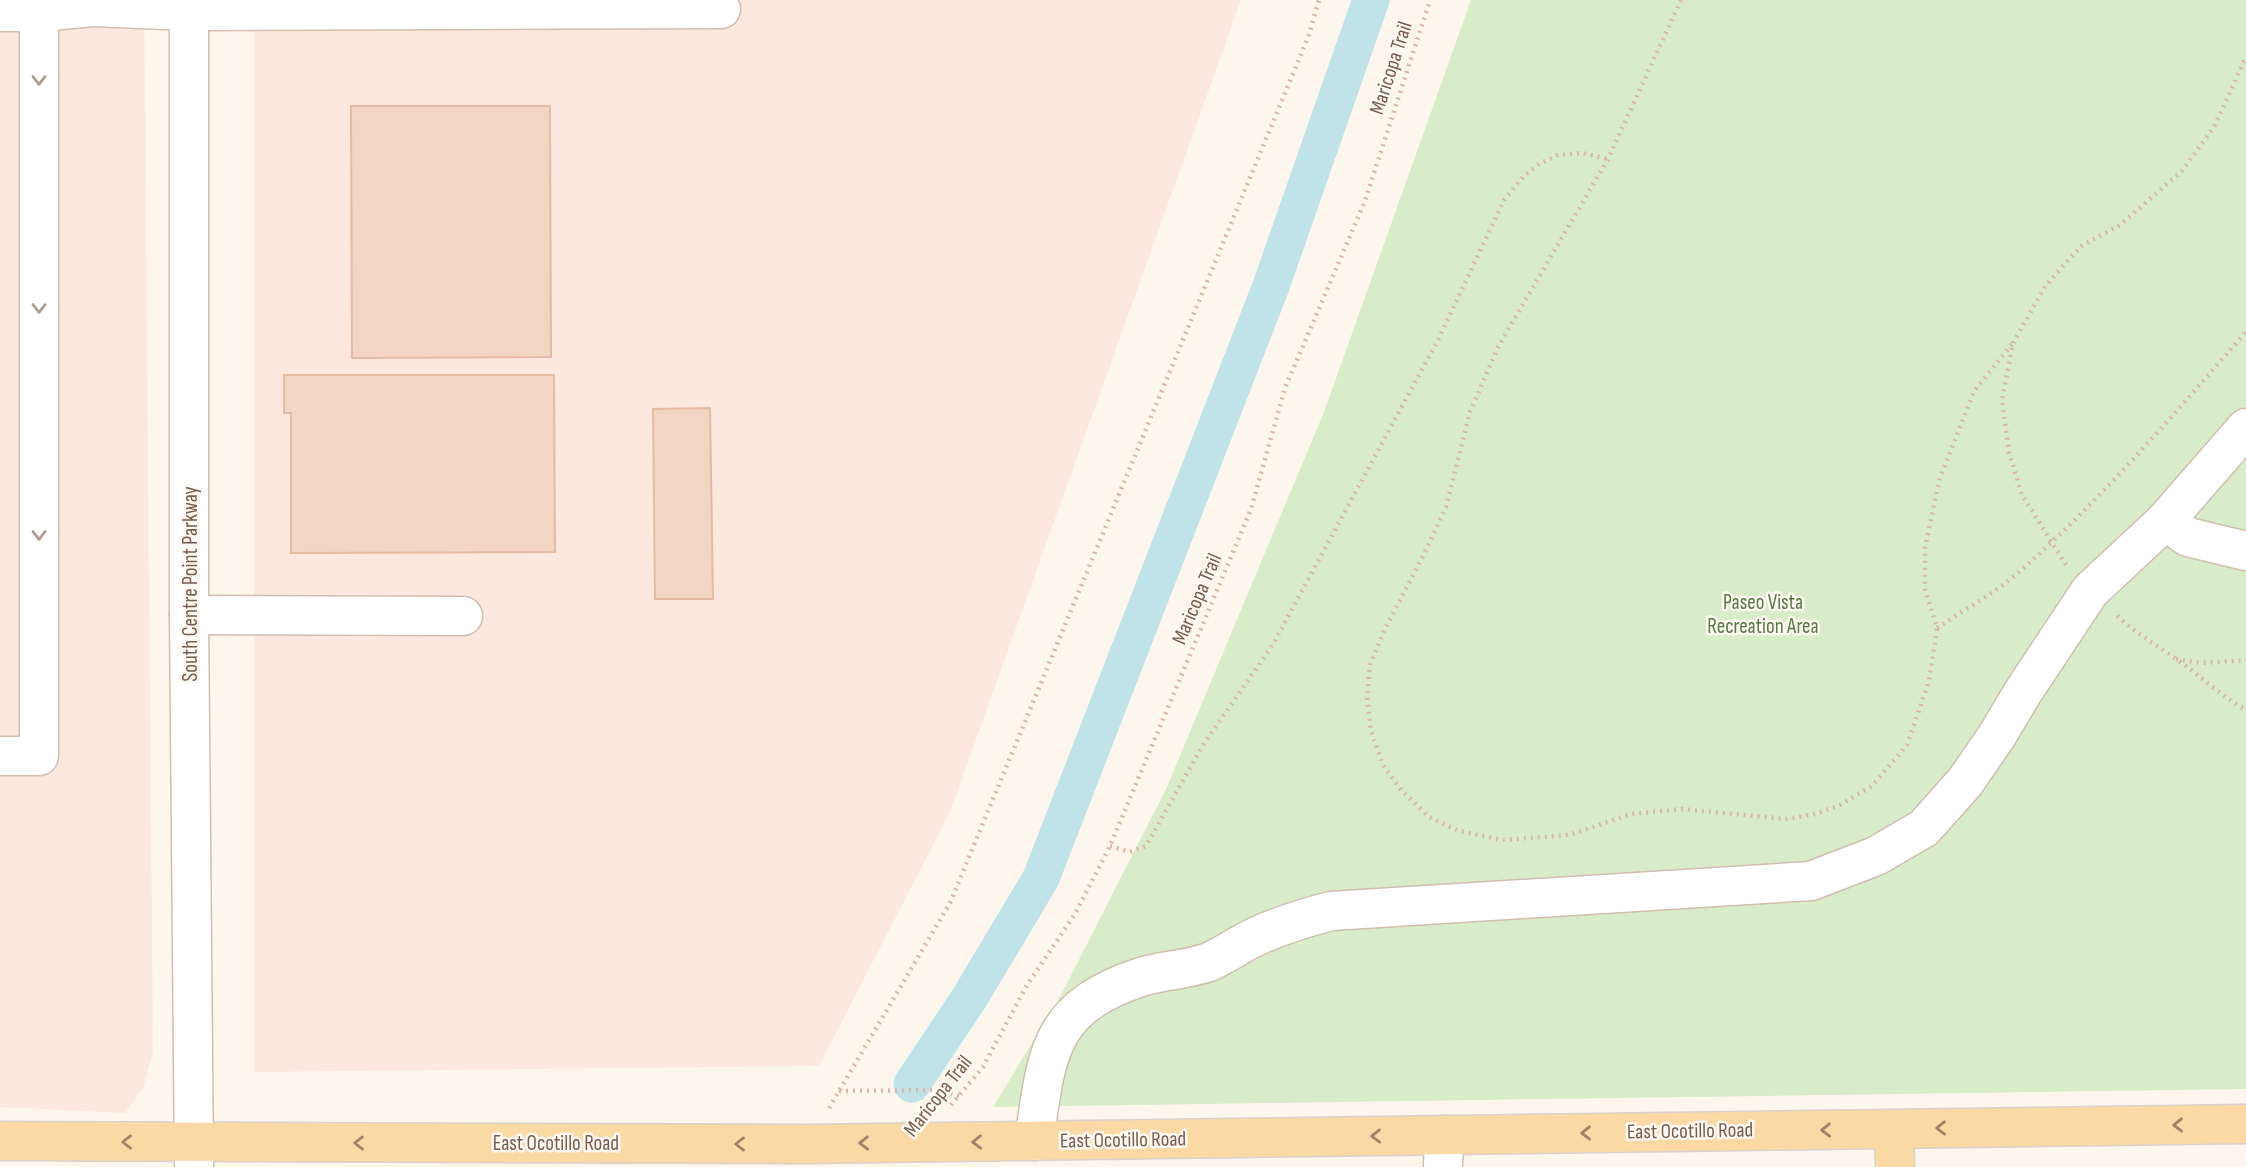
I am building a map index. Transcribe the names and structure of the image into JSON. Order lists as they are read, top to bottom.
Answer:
{
  "streets": {
    "main road": ["East Ocotillo Road"],
    "street": ["South Centre Point Parkway"],
    "path": ["Maricopa Trail"]
  },
  "crossings": [
    ["Maricopa Trail", "East Ocotillo Road"],
    ["South Centre Point Parkway", "East Ocotillo Road"]
  ],
  "one_way": ["East Ocotillo Road"],
  "parks": ["Paseo Vista Recreation Area"]
}
